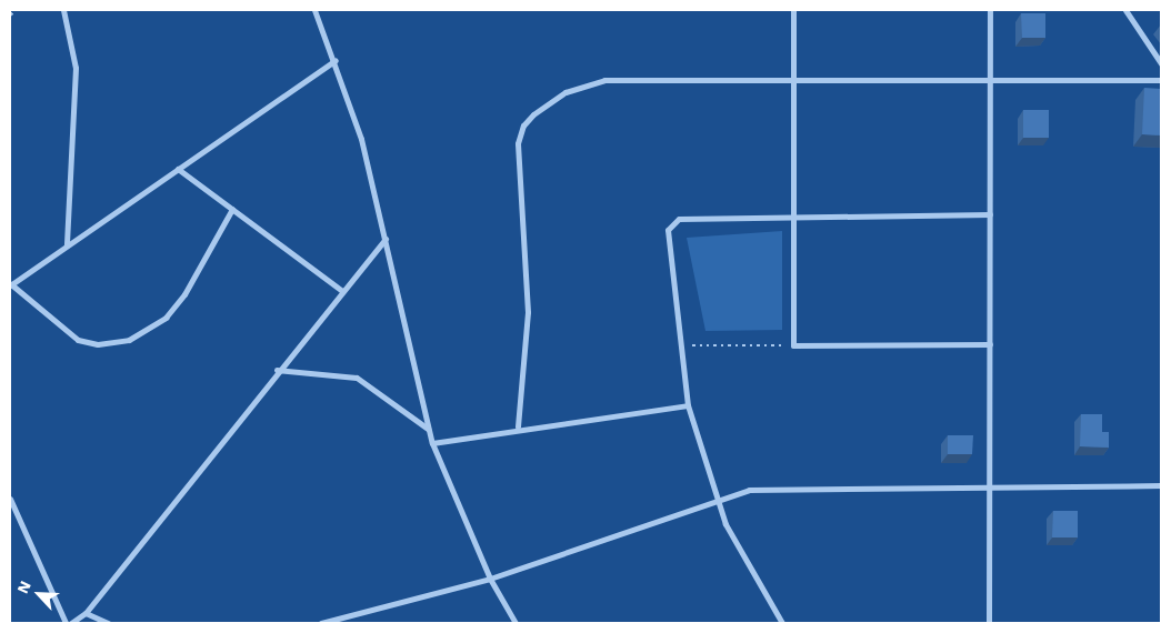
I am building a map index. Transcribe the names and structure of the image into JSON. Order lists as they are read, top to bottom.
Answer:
{
  "north": "top left"
}
